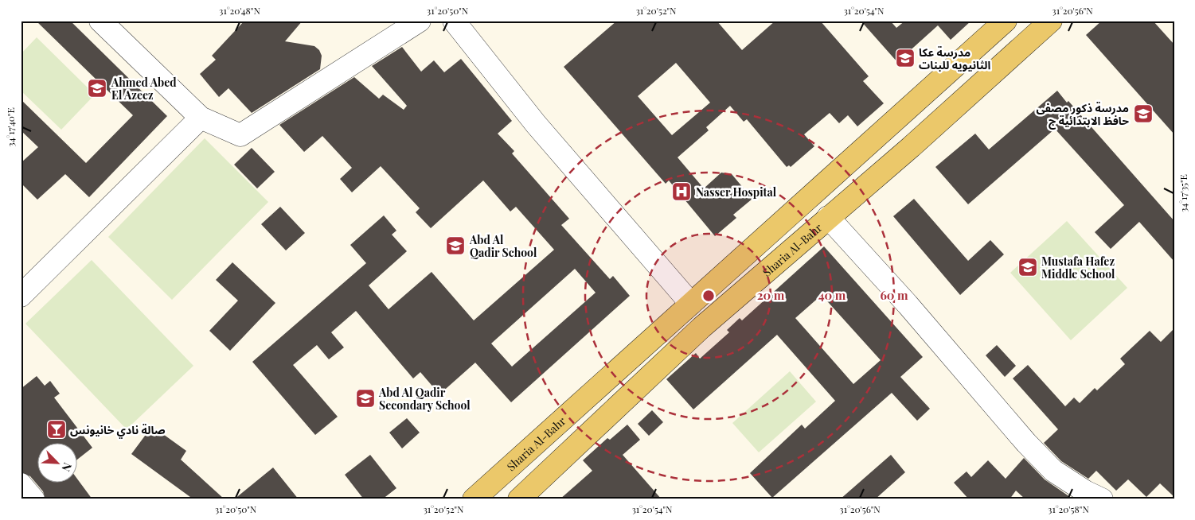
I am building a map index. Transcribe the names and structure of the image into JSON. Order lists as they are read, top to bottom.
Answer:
{
  "streets": {
    "main road": ["Sharia Al-Bahr"]
  },
  "places": {
    "school or university": [
      "مدرسة عكا الثانيويه للبنات",
      "Ahmed Abed El Azeez",
      "مدرسة ذكور مصفى حافظ الابتدائية ج",
      "Abd Al Qadir School",
      "Mustafa Hafez Middle School",
      "Abd Al Qadir Secondary School"
    ],
    "hospital": ["Nasser Hospital"],
    "bar": ["صالة نادي خانيونس"]
  },
  "north": "bottom right",
  "coordinates": [
    "31°20'48\"N",
    "31°20'50\"N",
    "31°20'52\"N",
    "31°20'54\"N",
    "31°20'56\"N",
    "34°17'40\"E",
    "34°17'35\"E",
    "31°20'58\"N"
  ],
  "rings": ["20 m", "40 m", "60 m"]
}
